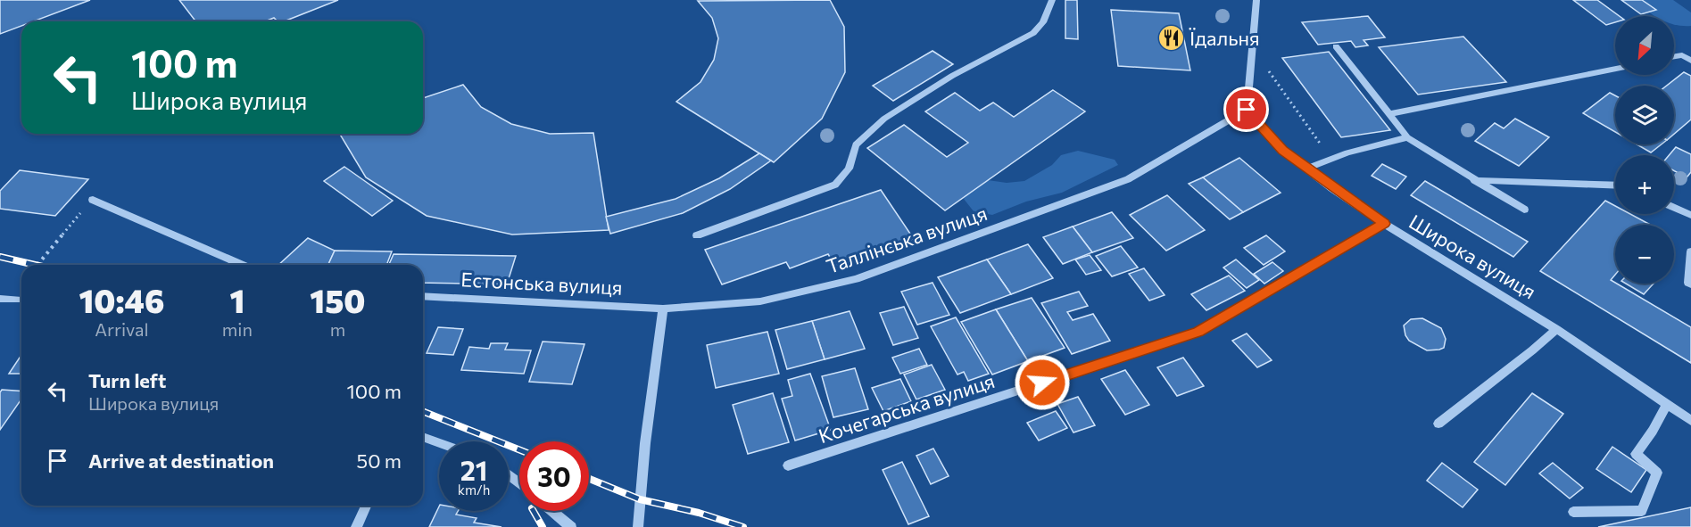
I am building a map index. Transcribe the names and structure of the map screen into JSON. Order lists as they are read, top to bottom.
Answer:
{
  "streets": {
    "street": [
      "Таллінська вулиця",
      "Широка вулиця",
      "Естонська вулиця",
      "Кочегарська вулиця"
    ]
  },
  "crossings": [
    ["Таллінська вулиця", "Широка вулиця"],
    ["Таллінська вулиця", "Естонська вулиця"],
    ["Широка вулиця", "Кочегарська вулиця"]
  ],
  "places": {
    "restaurant": ["Їдальня"]
  },
  "north": "bottom left",
  "page": {
    "map_buttons": ["+", "−"],
    "turn": ["100 m", "Широка вулиця"],
    "eta": [
      "10:46",
      "Arrival",
      "1",
      "min",
      "150",
      "m"
    ],
    "list": [
      {
        "name": "Turn left",
        "note": "Широка вулиця",
        "value": "100 m"
      },
      {
        "name": "Arrive at destination",
        "value": "50 m"
      }
    ],
    "speed": "21 km/h",
    "limit": "30"
  }
}
